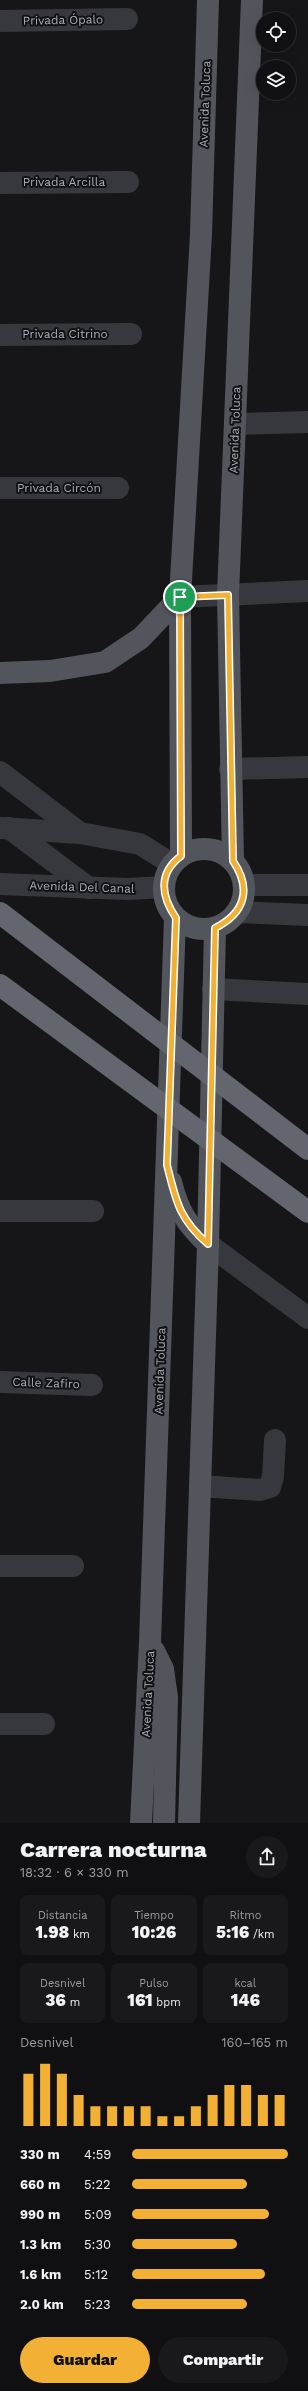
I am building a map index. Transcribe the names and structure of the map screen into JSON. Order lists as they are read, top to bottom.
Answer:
{
  "streets": {
    "main road": ["Avenida Toluca"],
    "street": [
      "Privada Ópalo",
      "Privada Arcilla",
      "Privada Citrino",
      "Privada Circón",
      "Avenida Del Canal",
      "Calle Zafiro"
    ]
  },
  "crossings": [
    ["Avenida Toluca", "Avenida Del Canal"]
  ],
  "page": {
    "heading": ["Carrera nocturna", "18:32 · 6 × 330 m"],
    "stats": [
      ["Distancia", "1.98 km"],
      ["Tiempo", "10:26"],
      ["Ritmo", "5:16 /km"],
      ["Desnivel", "36 m"],
      ["Pulso", "161 bpm"],
      ["kcal", "146"]
    ],
    "chart": ["Desnivel", "160–165 m"],
    "list": [
      {
        "name": "330 m",
        "note": "4:59"
      },
      {
        "name": "660 m",
        "note": "5:22"
      },
      {
        "name": "990 m",
        "note": "5:09"
      },
      {
        "name": "1.3 km",
        "note": "5:30"
      },
      {
        "name": "1.6 km",
        "note": "5:12"
      },
      {
        "name": "2.0 km",
        "note": "5:23"
      }
    ],
    "buttons": ["Guardar", "Compartir"]
  }
}
